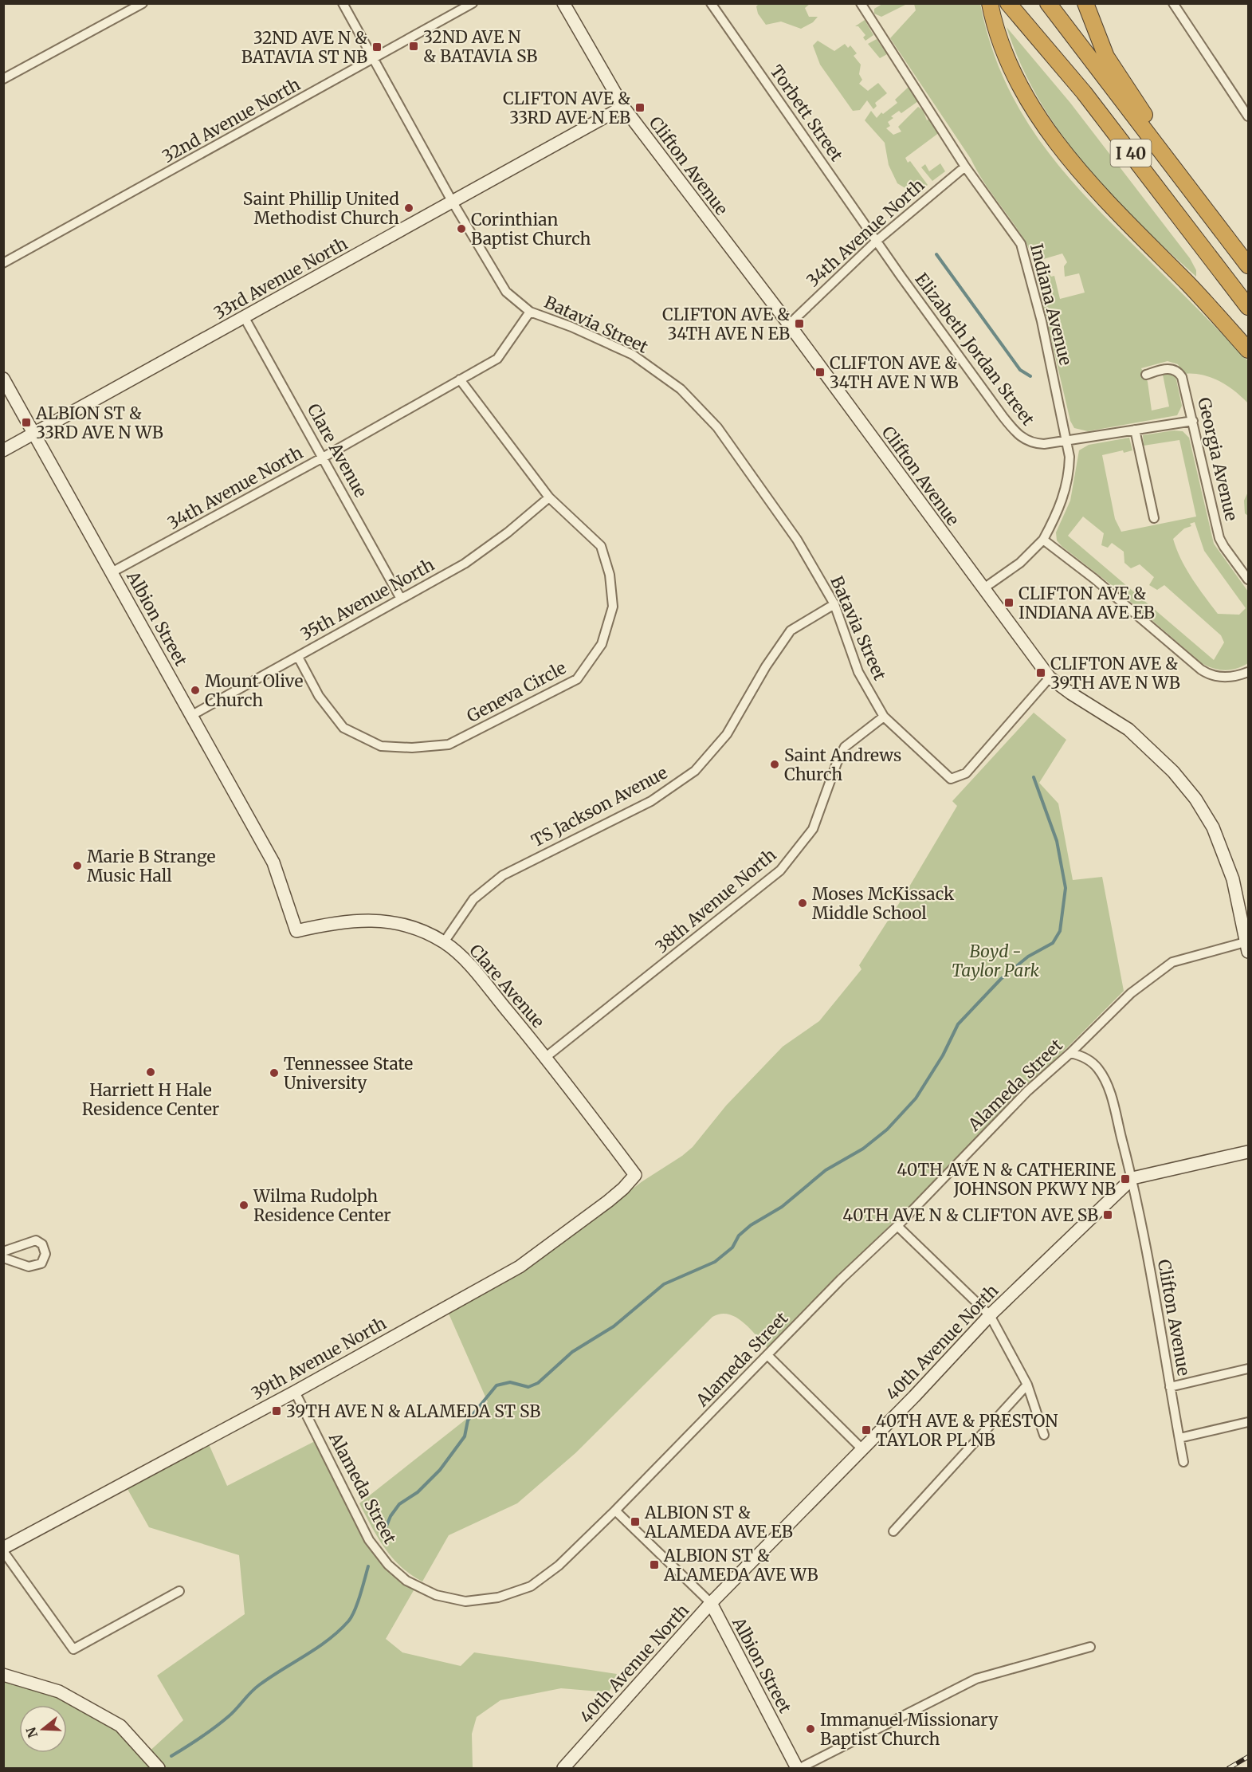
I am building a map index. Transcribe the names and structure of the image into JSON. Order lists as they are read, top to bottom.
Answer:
{
  "streets": {
    "highway": ["I 40"],
    "street": [
      "Torbett Street",
      "32nd Avenue North",
      "Clifton Avenue",
      "34th Avenue North",
      "33rd Avenue North",
      "Indiana Avenue",
      "Batavia Street",
      "Elizabeth Jordan Street",
      "Clare Avenue",
      "Georgia Avenue",
      "35th Avenue North",
      "Albion Street",
      "Geneva Circle",
      "TS Jackson Avenue",
      "38th Avenue North",
      "Alameda Street",
      "40th Avenue North",
      "39th Avenue North"
    ]
  },
  "crossings": [
    ["Torbett Street", "34th Avenue North"],
    ["Torbett Street", "Elizabeth Jordan Street"],
    ["32nd Avenue North", "Batavia Street"],
    ["Clifton Avenue", "34th Avenue North"],
    ["Clifton Avenue", "33rd Avenue North"],
    ["Clifton Avenue", "Indiana Avenue"],
    ["Clifton Avenue", "Batavia Street"],
    ["Clifton Avenue", "Alameda Street"],
    ["Clifton Avenue", "40th Avenue North"],
    ["34th Avenue North", "Indiana Avenue"],
    ["34th Avenue North", "Batavia Street"],
    ["34th Avenue North", "Elizabeth Jordan Street"],
    ["34th Avenue North", "Clare Avenue"],
    ["34th Avenue North", "Albion Street"],
    ["34th Avenue North", "Geneva Circle"],
    ["33rd Avenue North", "Batavia Street"],
    ["33rd Avenue North", "Clare Avenue"],
    ["33rd Avenue North", "Albion Street"],
    ["Indiana Avenue", "Elizabeth Jordan Street"],
    ["Batavia Street", "TS Jackson Avenue"],
    ["Batavia Street", "38th Avenue North"],
    ["Elizabeth Jordan Street", "Georgia Avenue"],
    ["Clare Avenue", "35th Avenue North"],
    ["Clare Avenue", "Albion Street"],
    ["Clare Avenue", "TS Jackson Avenue"],
    ["Clare Avenue", "38th Avenue North"],
    ["Clare Avenue", "39th Avenue North"],
    ["35th Avenue North", "Albion Street"],
    ["35th Avenue North", "Geneva Circle"],
    ["Albion Street", "40th Avenue North"],
    ["Alameda Street", "39th Avenue North"]
  ],
  "parks": ["Boyd - Taylor Park"],
  "places": {
    "transit": [
      "32ND AVE N & BATAVIA SB",
      "32ND AVE N & BATAVIA ST NB",
      "CLIFTON AVE & 33RD AVE N EB",
      "CLIFTON AVE & 34TH AVE N EB",
      "CLIFTON AVE & 34TH AVE N WB",
      "ALBION ST & 33RD AVE N WB",
      "CLIFTON AVE & INDIANA AVE EB",
      "CLIFTON AVE & 39TH AVE N WB",
      "40TH AVE N & CATHERINE JOHNSON PKWY NB",
      "40TH AVE N & CLIFTON AVE SB",
      "39TH AVE N & ALAMEDA ST SB",
      "40TH AVE & PRESTON TAYLOR PL NB",
      "ALBION ST & ALAMEDA AVE EB",
      "ALBION ST & ALAMEDA AVE WB"
    ],
    "other": [
      "Saint Phillip United Methodist Church",
      "Corinthian Baptist Church",
      "Mount Olive Church",
      "Saint Andrews Church",
      "Marie B Strange Music Hall",
      "Moses McKissack Middle School",
      "Harriett H Hale Residence Center",
      "Tennessee State University",
      "Wilma Rudolph Residence Center",
      "Immanuel Missionary Baptist Church"
    ]
  },
  "north": "left"
}
